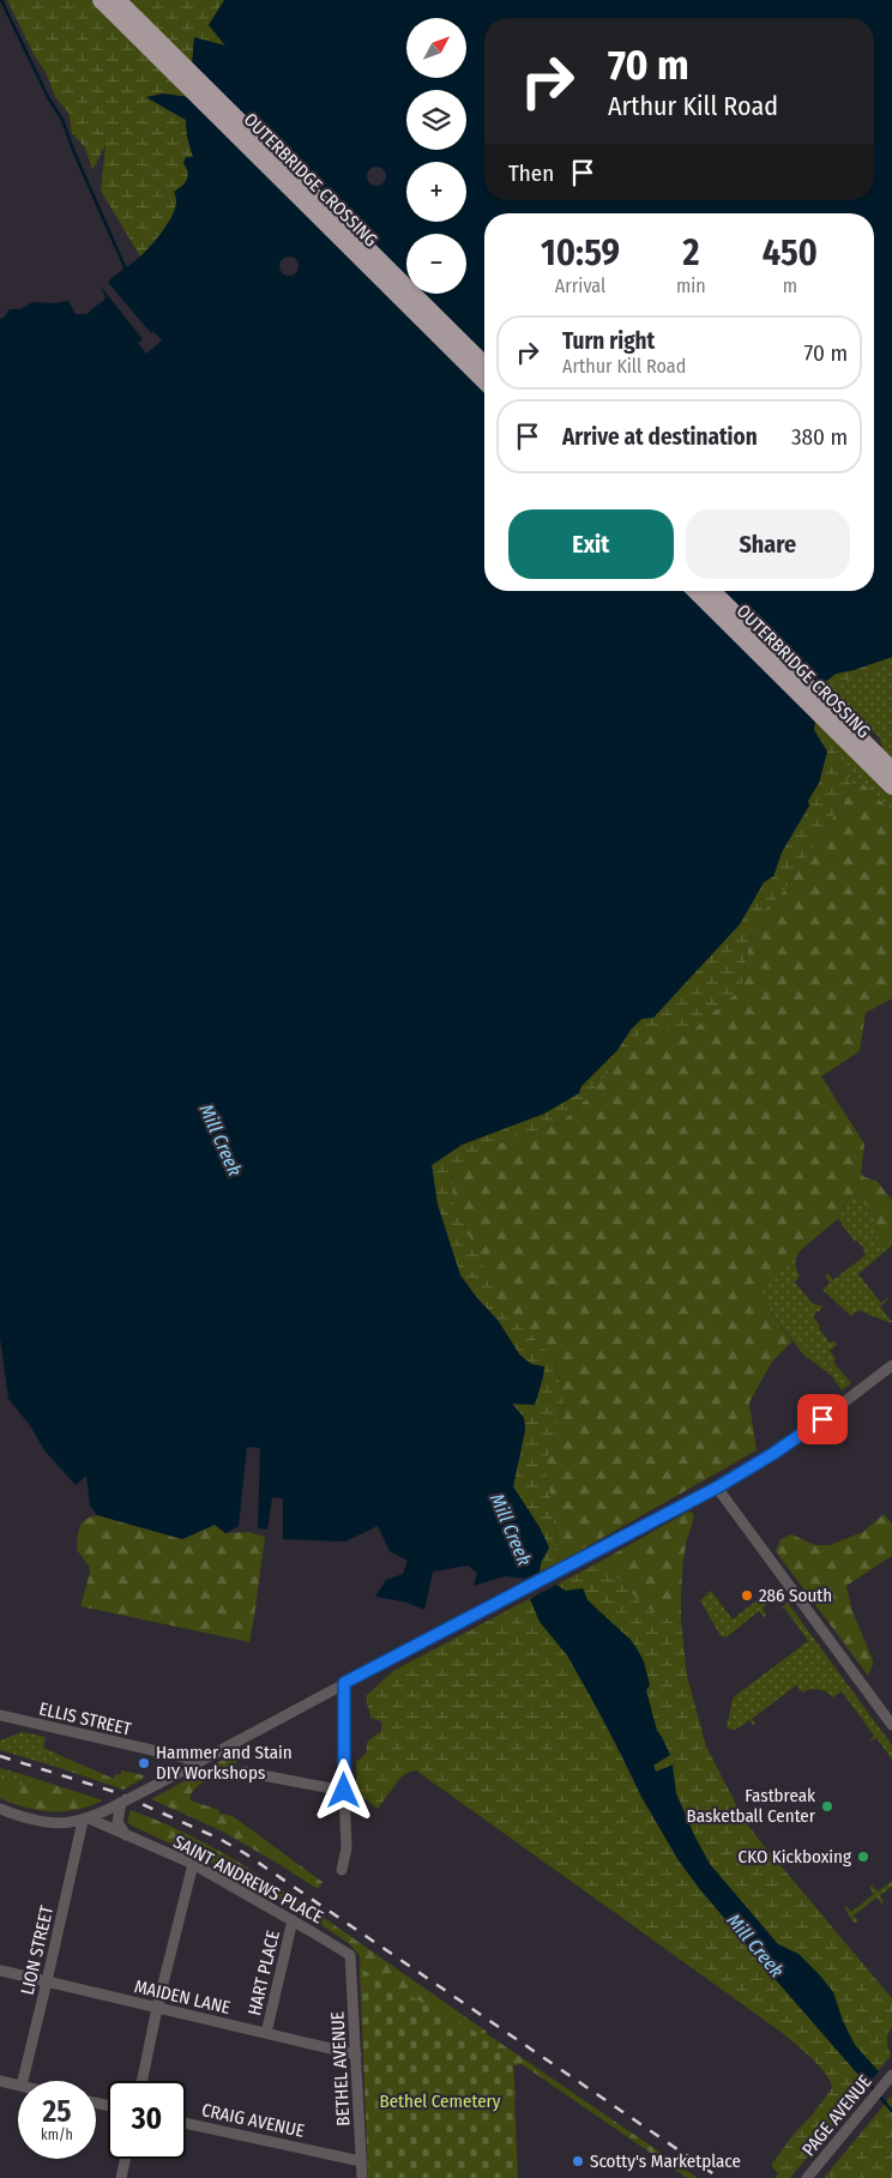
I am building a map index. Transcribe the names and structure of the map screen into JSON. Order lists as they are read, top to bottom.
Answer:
{
  "streets": {
    "highway": ["OUTERBRIDGE CROSSING"],
    "street": [
      "ELLIS STREET",
      "SAINT ANDREWS PLACE",
      "LION STREET",
      "HART PLACE",
      "MAIDEN LANE",
      "BETHEL AVENUE",
      "PAGE AVENUE",
      "CRAIG AVENUE"
    ]
  },
  "crossings": [
    ["SAINT ANDREWS PLACE", "LION STREET"],
    ["SAINT ANDREWS PLACE", "HART PLACE"],
    ["SAINT ANDREWS PLACE", "BETHEL AVENUE"],
    ["LION STREET", "MAIDEN LANE"],
    ["HART PLACE", "MAIDEN LANE"],
    ["MAIDEN LANE", "BETHEL AVENUE"],
    ["BETHEL AVENUE", "CRAIG AVENUE"]
  ],
  "water": ["Mill Creek"],
  "parks": ["Bethel Cemetery"],
  "places": [
    "286 South",
    "Hammer and Stain DIY Workshops",
    "Fastbreak Basketball Center",
    "CKO Kickboxing",
    "Scotty's Marketplace"
  ],
  "north": "top right",
  "page": {
    "map_buttons": ["+", "−"],
    "turn": ["70 m", "Arthur Kill Road"],
    "then": "Then",
    "eta": [
      "10:59",
      "Arrival",
      "2",
      "min",
      "450",
      "m"
    ],
    "list": [
      {
        "name": "Turn right",
        "note": "Arthur Kill Road",
        "value": "70 m"
      },
      {
        "name": "Arrive at destination",
        "value": "380 m"
      }
    ],
    "buttons": ["Exit", "Share"],
    "speed": "25 km/h",
    "limit": "30"
  }
}
